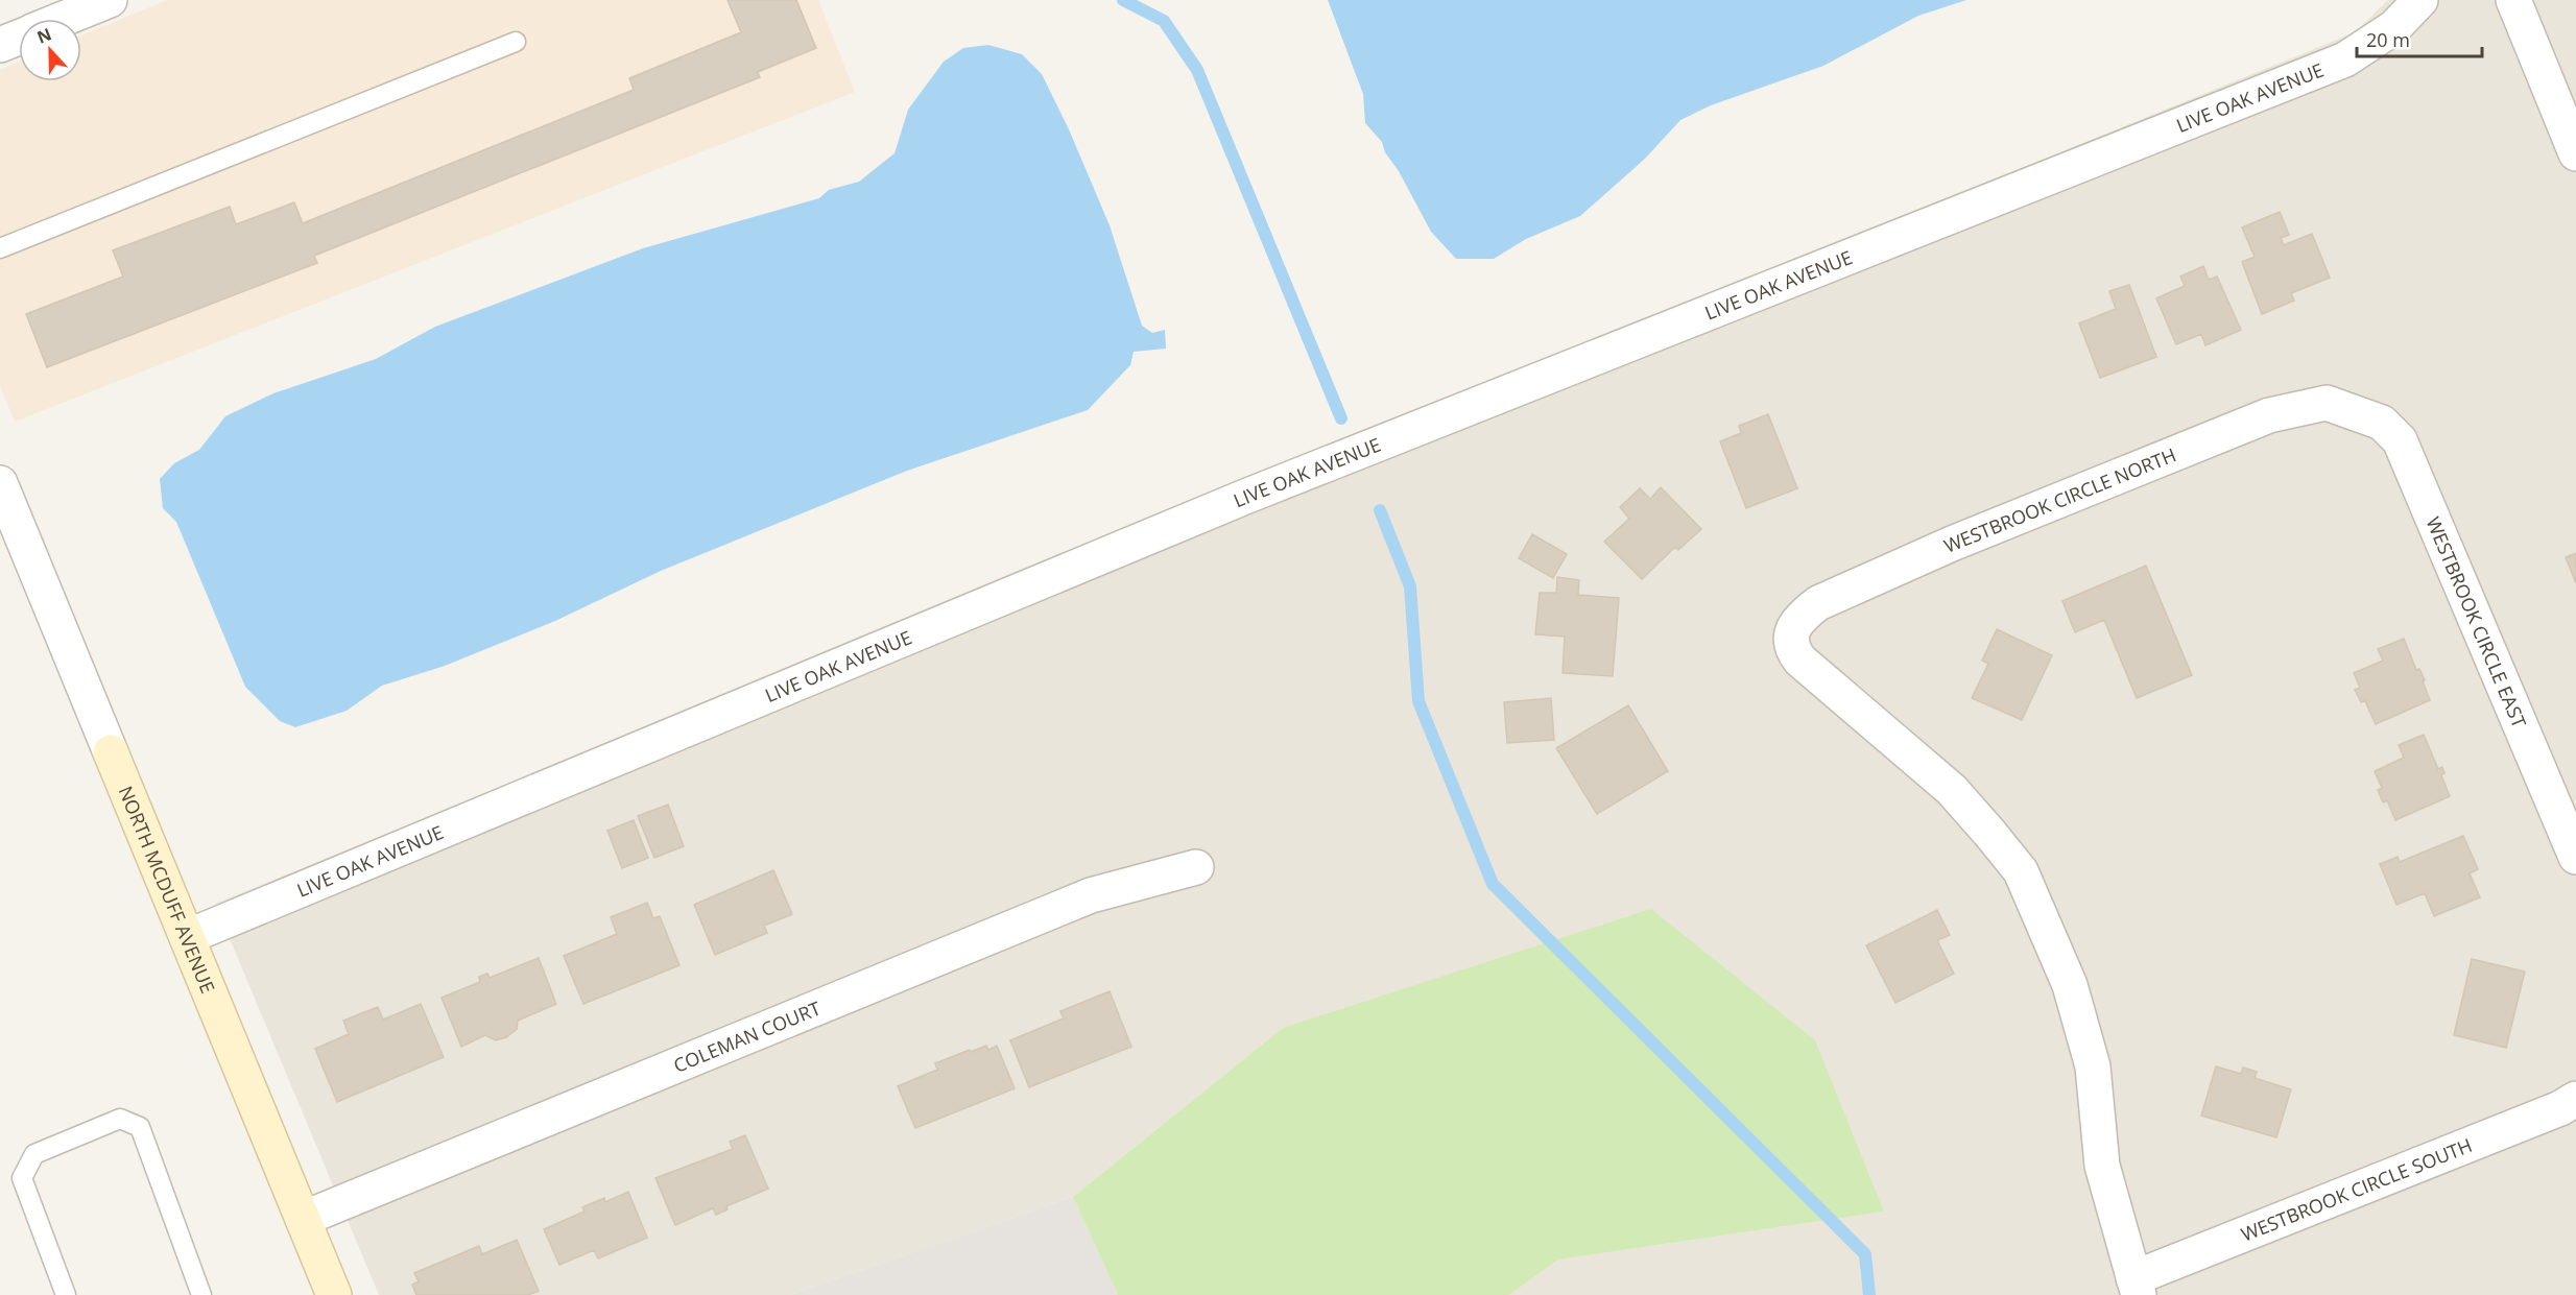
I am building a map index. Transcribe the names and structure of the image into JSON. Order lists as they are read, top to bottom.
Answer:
{
  "streets": {
    "main road": ["NORTH MCDUFF AVENUE"],
    "street": [
      "LIVE OAK AVENUE",
      "WESTBROOK CIRCLE NORTH",
      "WESTBROOK CIRCLE EAST",
      "COLEMAN COURT",
      "WESTBROOK CIRCLE SOUTH"
    ]
  },
  "crossings": [
    ["LIVE OAK AVENUE", "NORTH MCDUFF AVENUE"],
    ["WESTBROOK CIRCLE NORTH", "WESTBROOK CIRCLE EAST"],
    ["WESTBROOK CIRCLE NORTH", "WESTBROOK CIRCLE SOUTH"],
    ["NORTH MCDUFF AVENUE", "COLEMAN COURT"]
  ],
  "scale_bar": "20 m",
  "north": "top"
}
